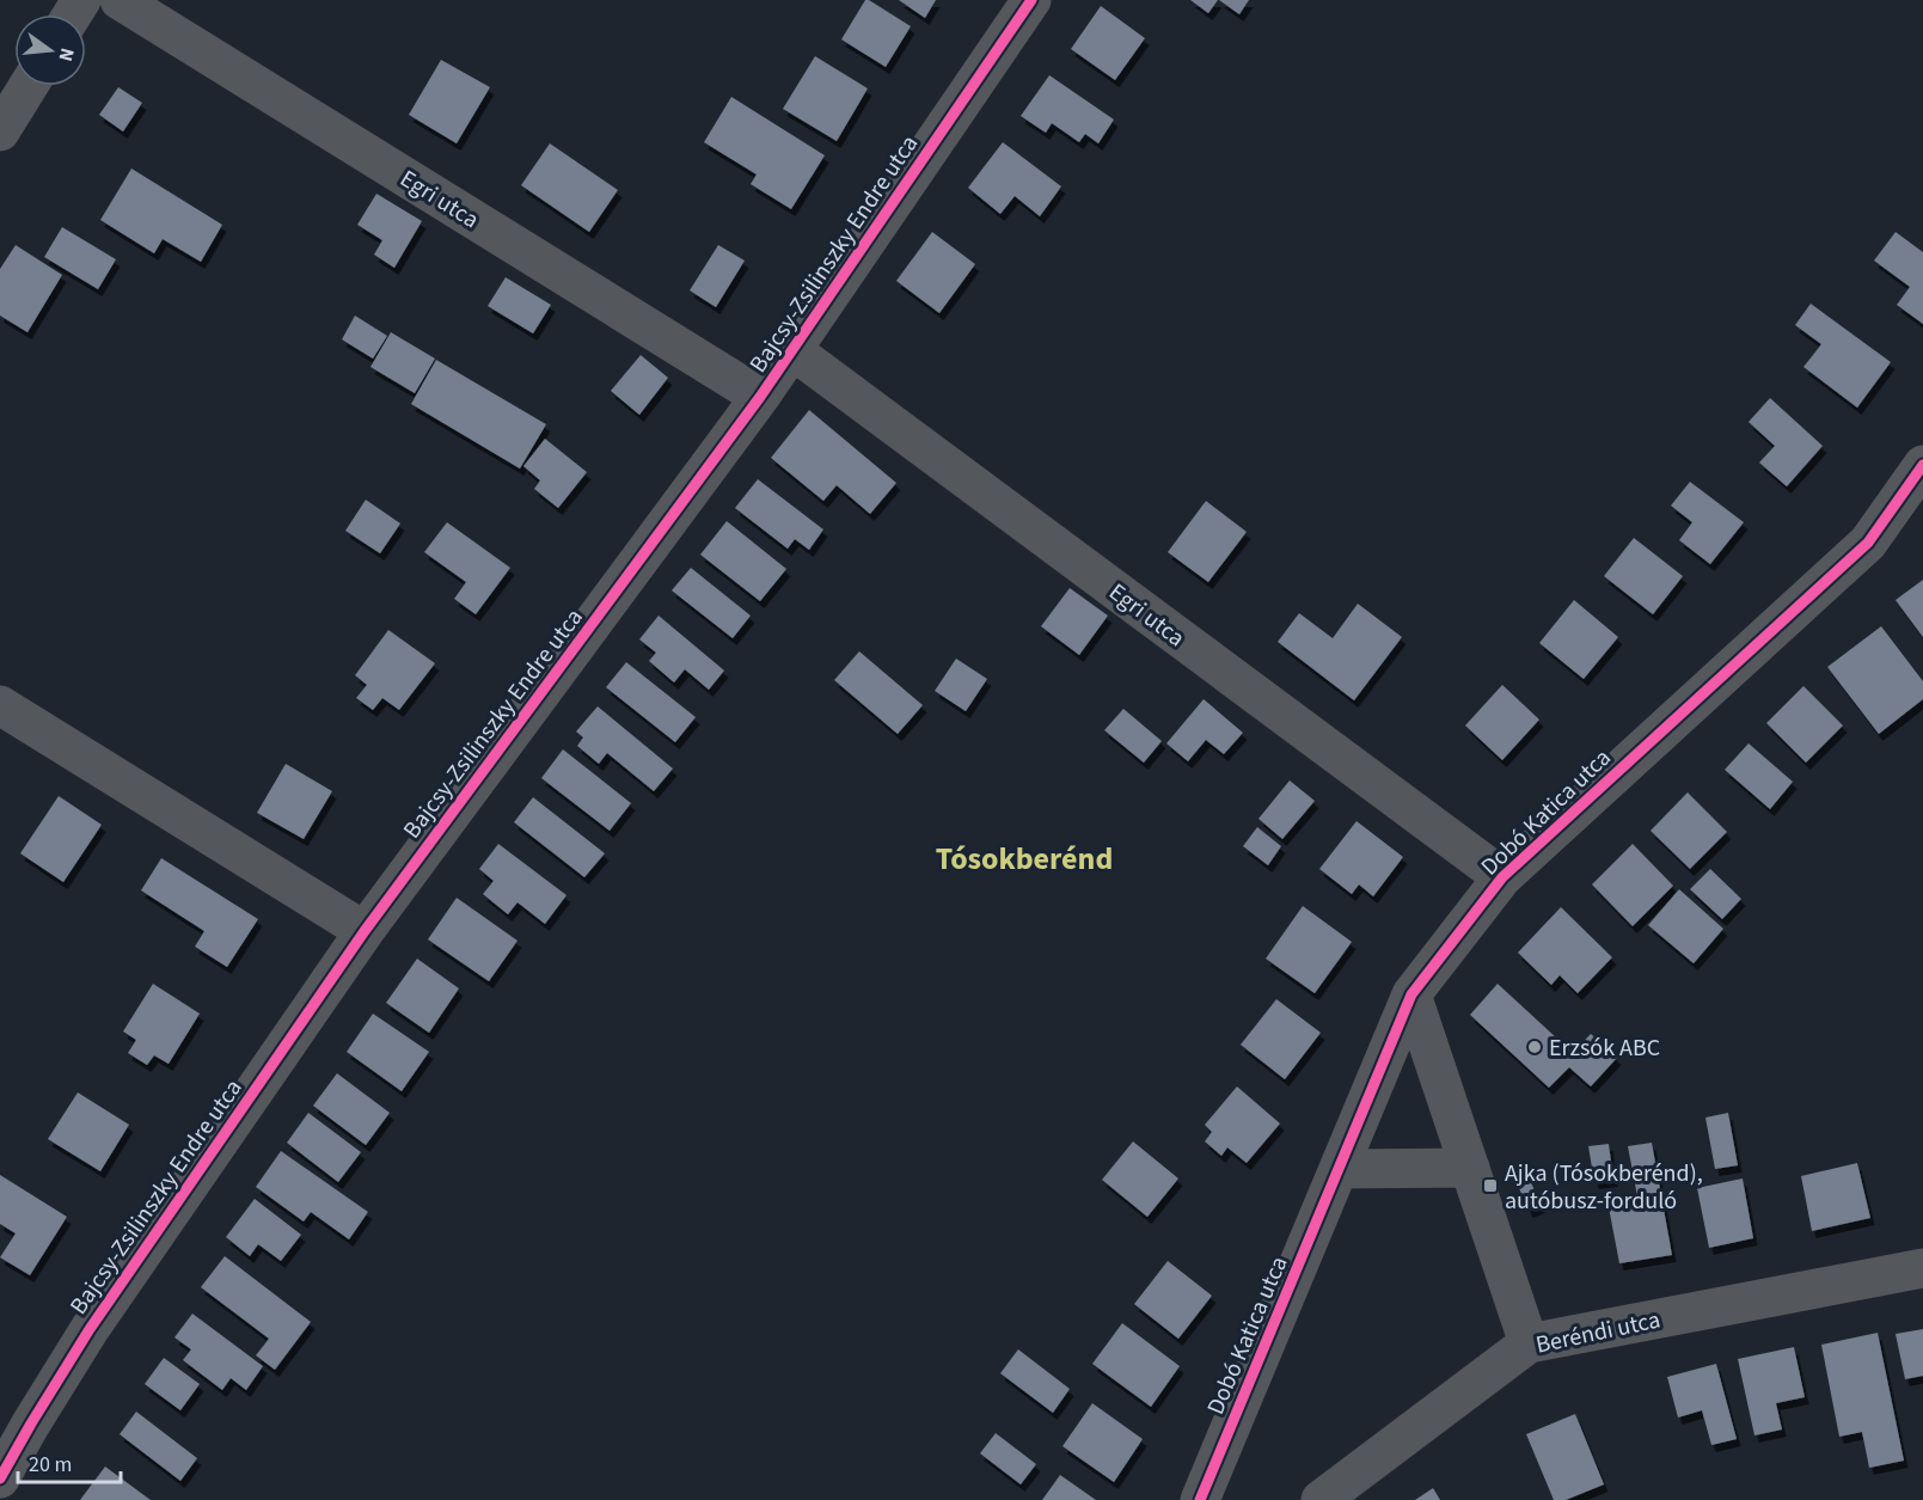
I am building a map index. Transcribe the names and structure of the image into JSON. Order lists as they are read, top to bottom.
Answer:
{
  "streets": {
    "street": [
      "Egri utca",
      "Bajcsy-Zsilinszky Endre utca",
      "Dobó Katica utca",
      "Beréndi utca"
    ]
  },
  "crossings": [
    ["Egri utca", "Bajcsy-Zsilinszky Endre utca"],
    ["Egri utca", "Dobó Katica utca"]
  ],
  "districts": ["Tósokberénd"],
  "places": {
    "other": ["Erzsók ABC"],
    "transit": ["Ajka (Tósokberénd), autóbusz-forduló"]
  },
  "scale_bar": "20 m",
  "north": "right"
}
